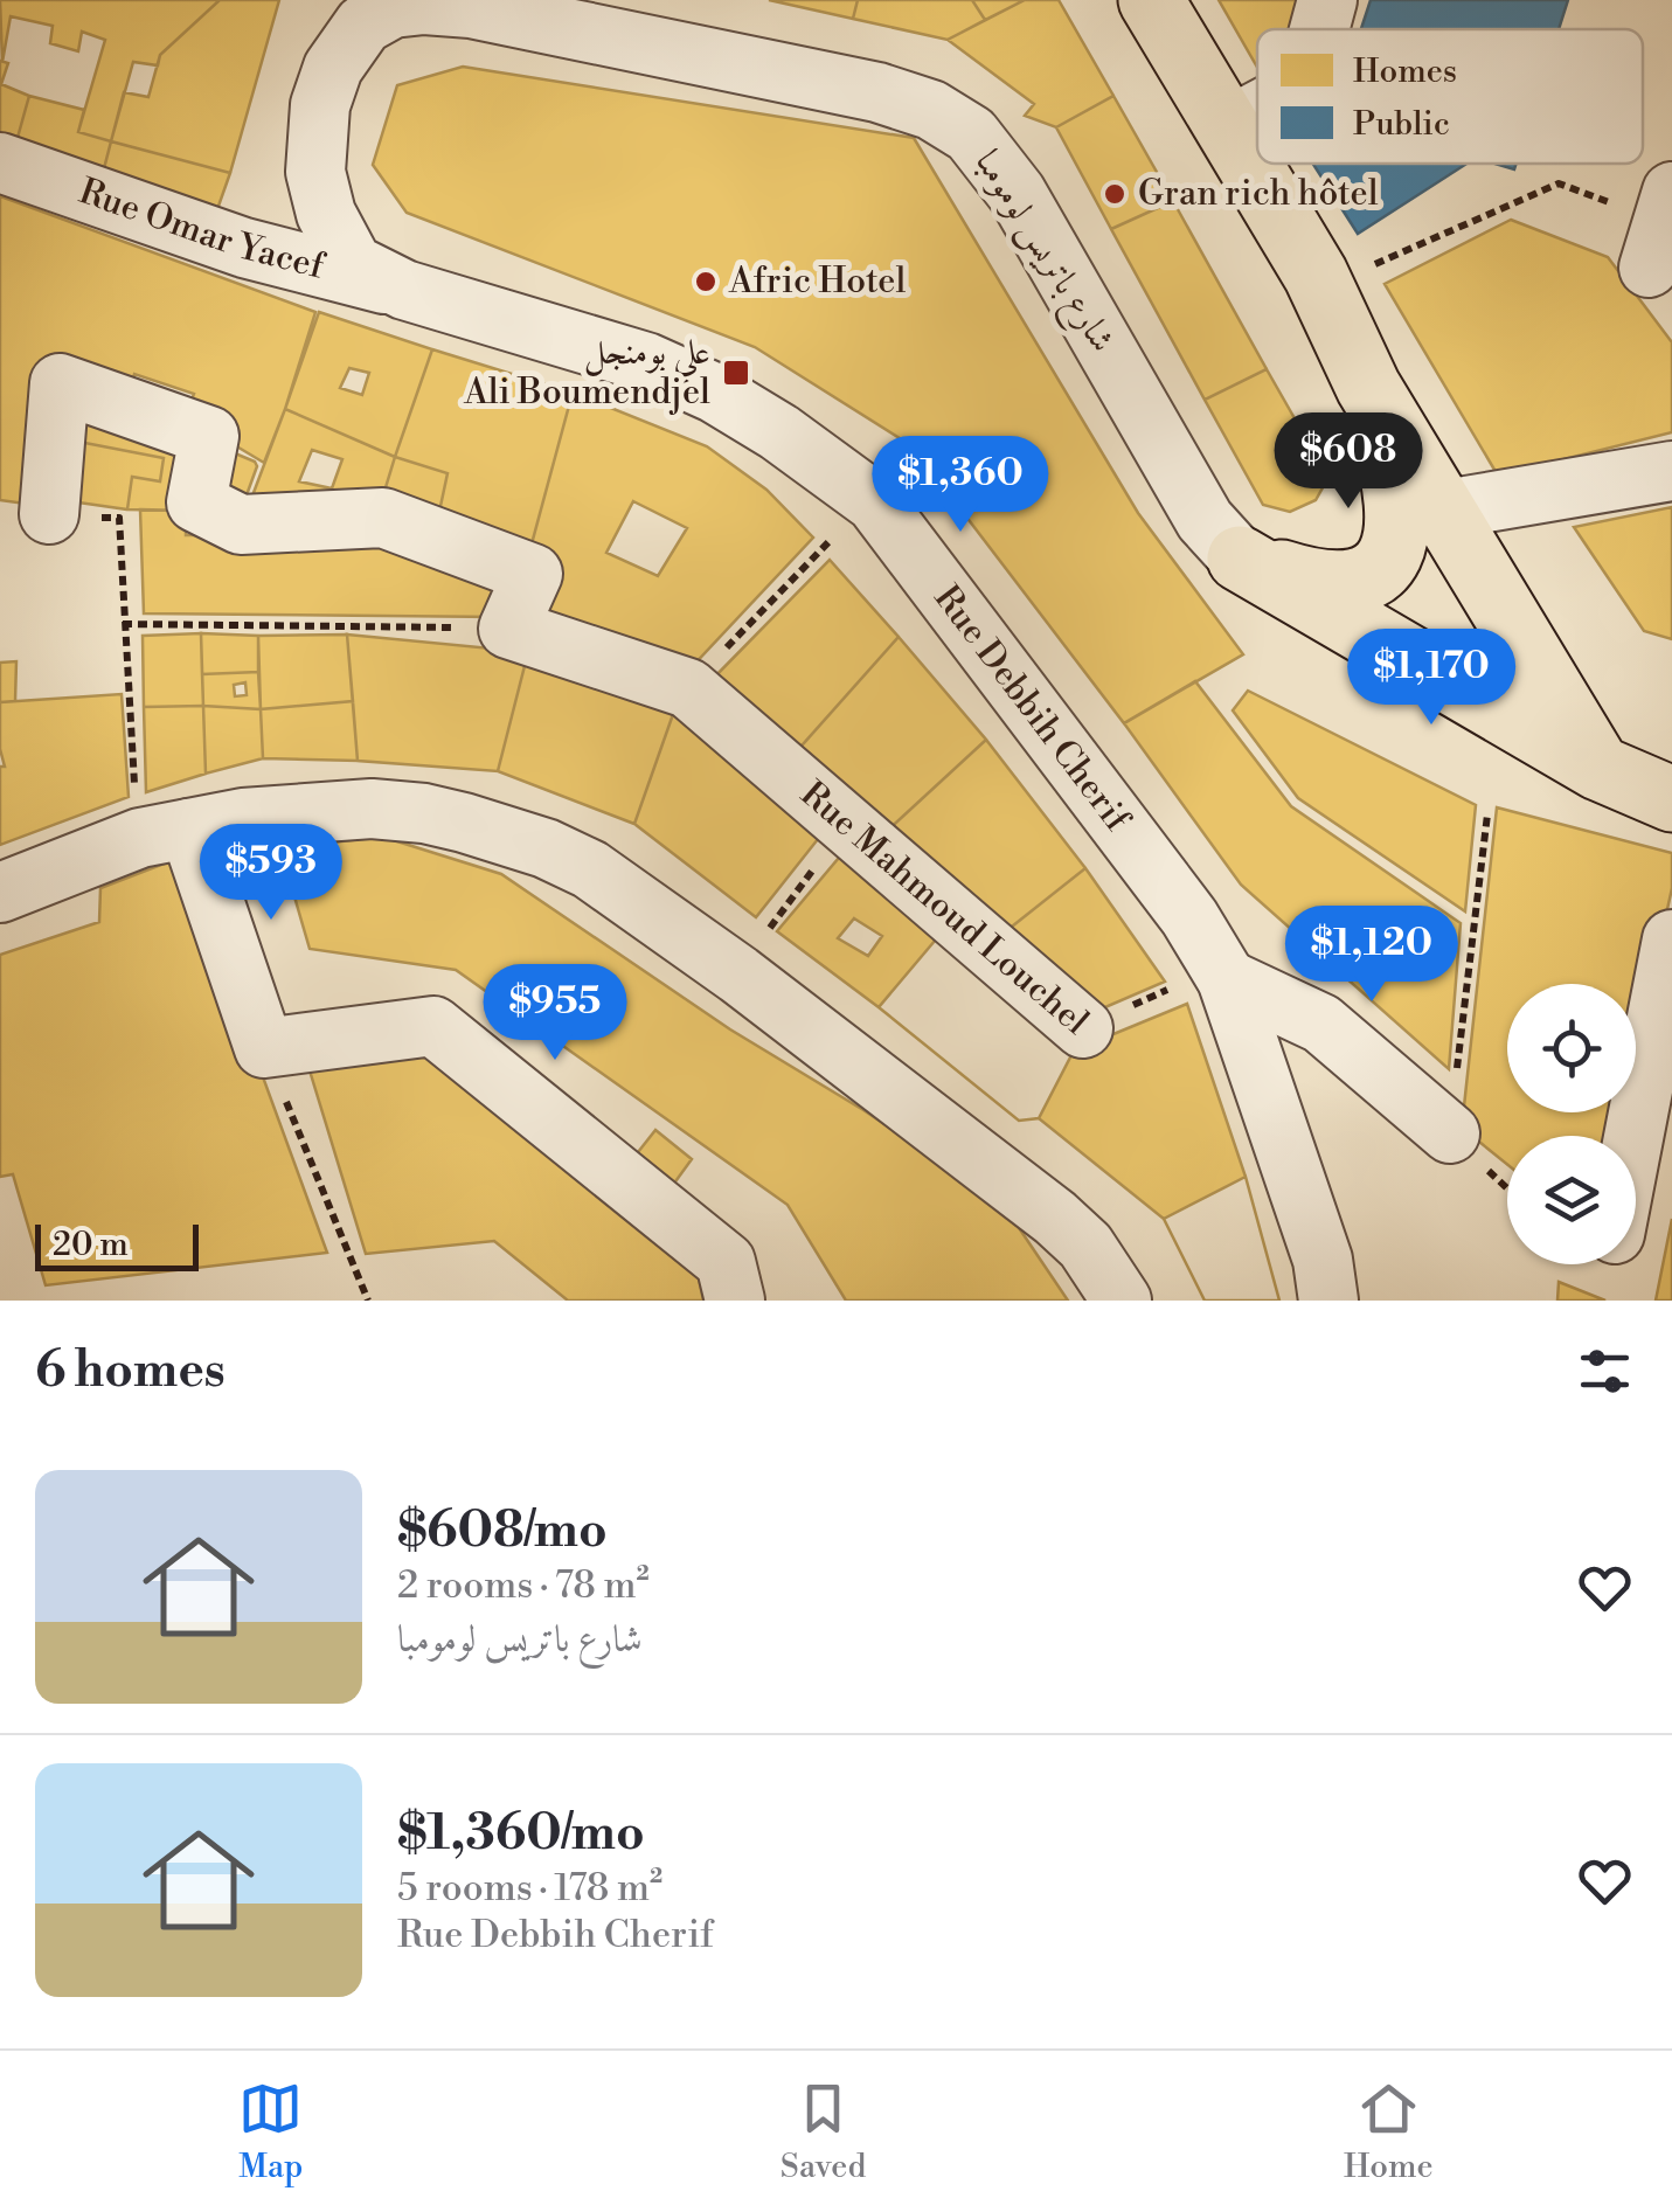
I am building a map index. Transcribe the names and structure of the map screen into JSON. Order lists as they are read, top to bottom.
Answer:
{
  "streets": {
    "street": [
      "Rue Omar Yacef",
      "شارع باتريس لومومبا",
      "Rue Debbih Cherif",
      "Rue Mahmoud Louchel"
    ]
  },
  "crossings": [
    ["Rue Omar Yacef", "Rue Debbih Cherif"],
    ["شارع باتريس لومومبا", "Rue Debbih Cherif"],
    ["Rue Debbih Cherif", "Rue Mahmoud Louchel"]
  ],
  "places": {
    "other": ["Gran rich hôtel", "Afric Hotel"],
    "transit": ["علي بومنجل Ali Boumendjel"]
  },
  "legend": ["Homes", "Public"],
  "scale_bar": "20 m",
  "page": {
    "price": [
      "$608",
      "$1,360",
      "$1,170",
      "$593",
      "$1,120",
      "$955"
    ],
    "scale": "20 m",
    "heading": "6 homes",
    "list": [
      {
        "name": "$608/mo",
        "note": "2 rooms · 78 m² · شارع باتريس لومومبا"
      },
      {
        "name": "$1,360/mo",
        "note": "5 rooms · 178 m² · Rue Debbih Cherif"
      }
    ],
    "tabs": ["Map", "Saved", "Home"]
  }
}
